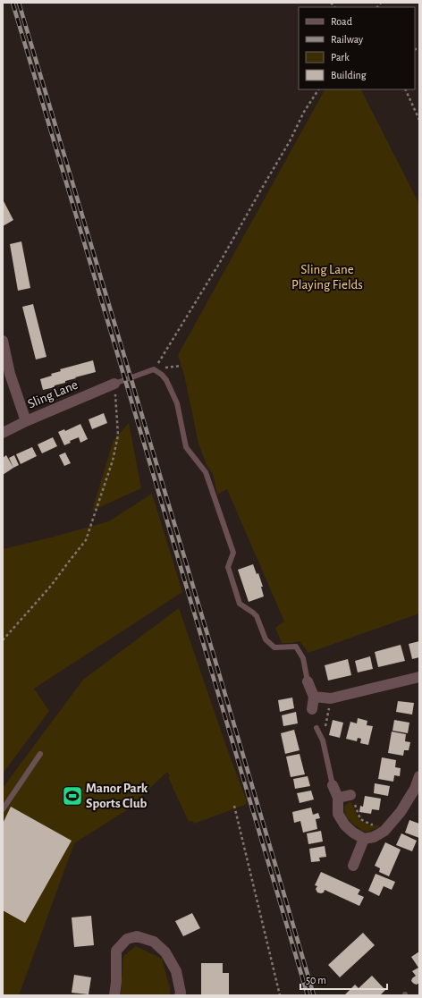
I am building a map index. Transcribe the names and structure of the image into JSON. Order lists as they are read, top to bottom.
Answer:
{
  "streets": {
    "street": ["Sling Lane"]
  },
  "parks": ["Sling Lane Playing Fields"],
  "places": {
    "sports": ["Manor Park Sports Club"]
  },
  "legend": [
    "Road",
    "Railway",
    "Park",
    "Building"
  ],
  "scale_bar": "50 m"
}
